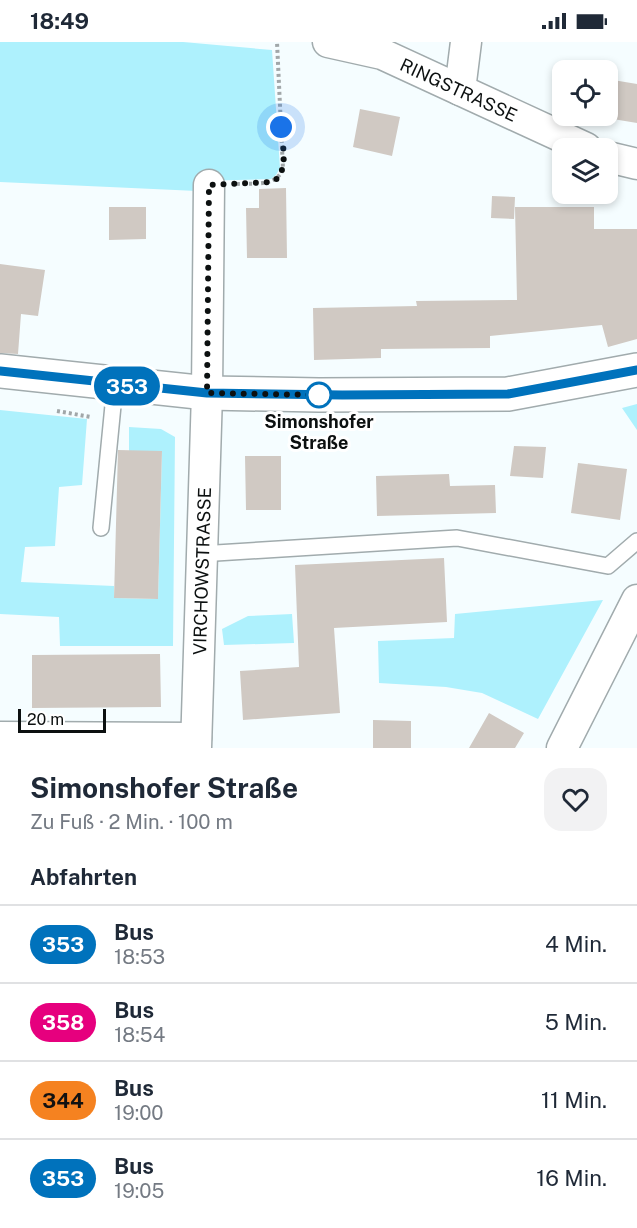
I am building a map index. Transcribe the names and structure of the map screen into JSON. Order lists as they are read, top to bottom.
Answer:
{
  "streets": {
    "street": ["RINGSTRASSE", "VIRCHOWSTRASSE"]
  },
  "places": ["Simonshofer Straße"],
  "lines": ["bus line 353"],
  "scale_bar": "20 m",
  "page": {
    "status": "18:49",
    "on_map": "353",
    "scale": "20 m",
    "heading": [
      ["Simonshofer Straße", "Zu Fuß · 2 Min. · 100 m"],
      "Abfahrten"
    ],
    "list": [
      {
        "mark": "353",
        "name": "Bus",
        "note": "18:53",
        "value": "4 Min."
      },
      {
        "mark": "358",
        "name": "Bus",
        "note": "18:54",
        "value": "5 Min."
      },
      {
        "mark": "344",
        "name": "Bus",
        "note": "19:00",
        "value": "11 Min."
      },
      {
        "mark": "353",
        "name": "Bus",
        "note": "19:05",
        "value": "16 Min."
      }
    ]
  }
}
